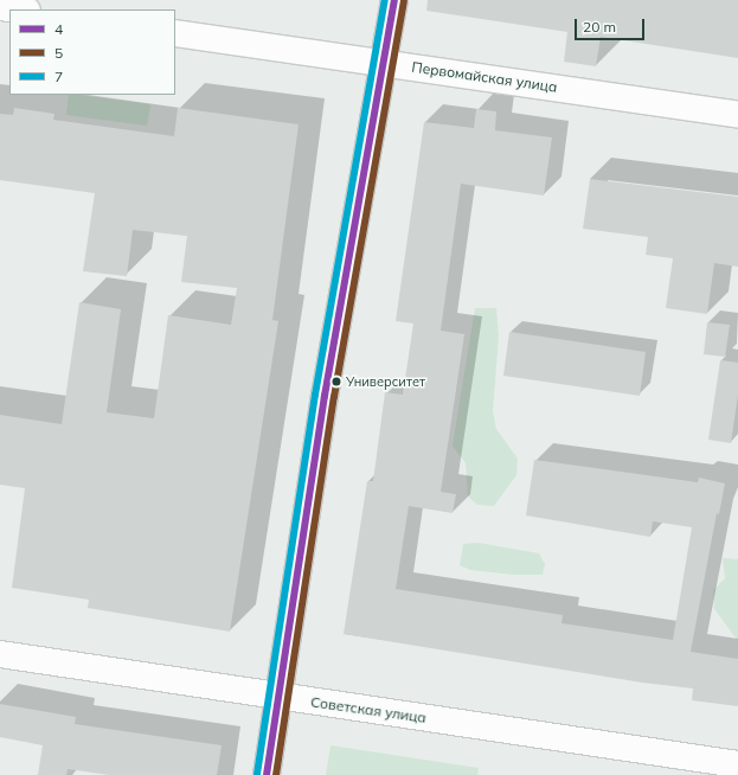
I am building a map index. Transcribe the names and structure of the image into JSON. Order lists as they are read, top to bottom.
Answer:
{
  "streets": {
    "main road": ["Первомайская улица", "Советская улица"]
  },
  "places": ["Университет"],
  "lines": ["transit line 4", "transit line 7", "transit line 5"],
  "legend": ["4", "5", "7"],
  "scale_bar": "20 m"
}
